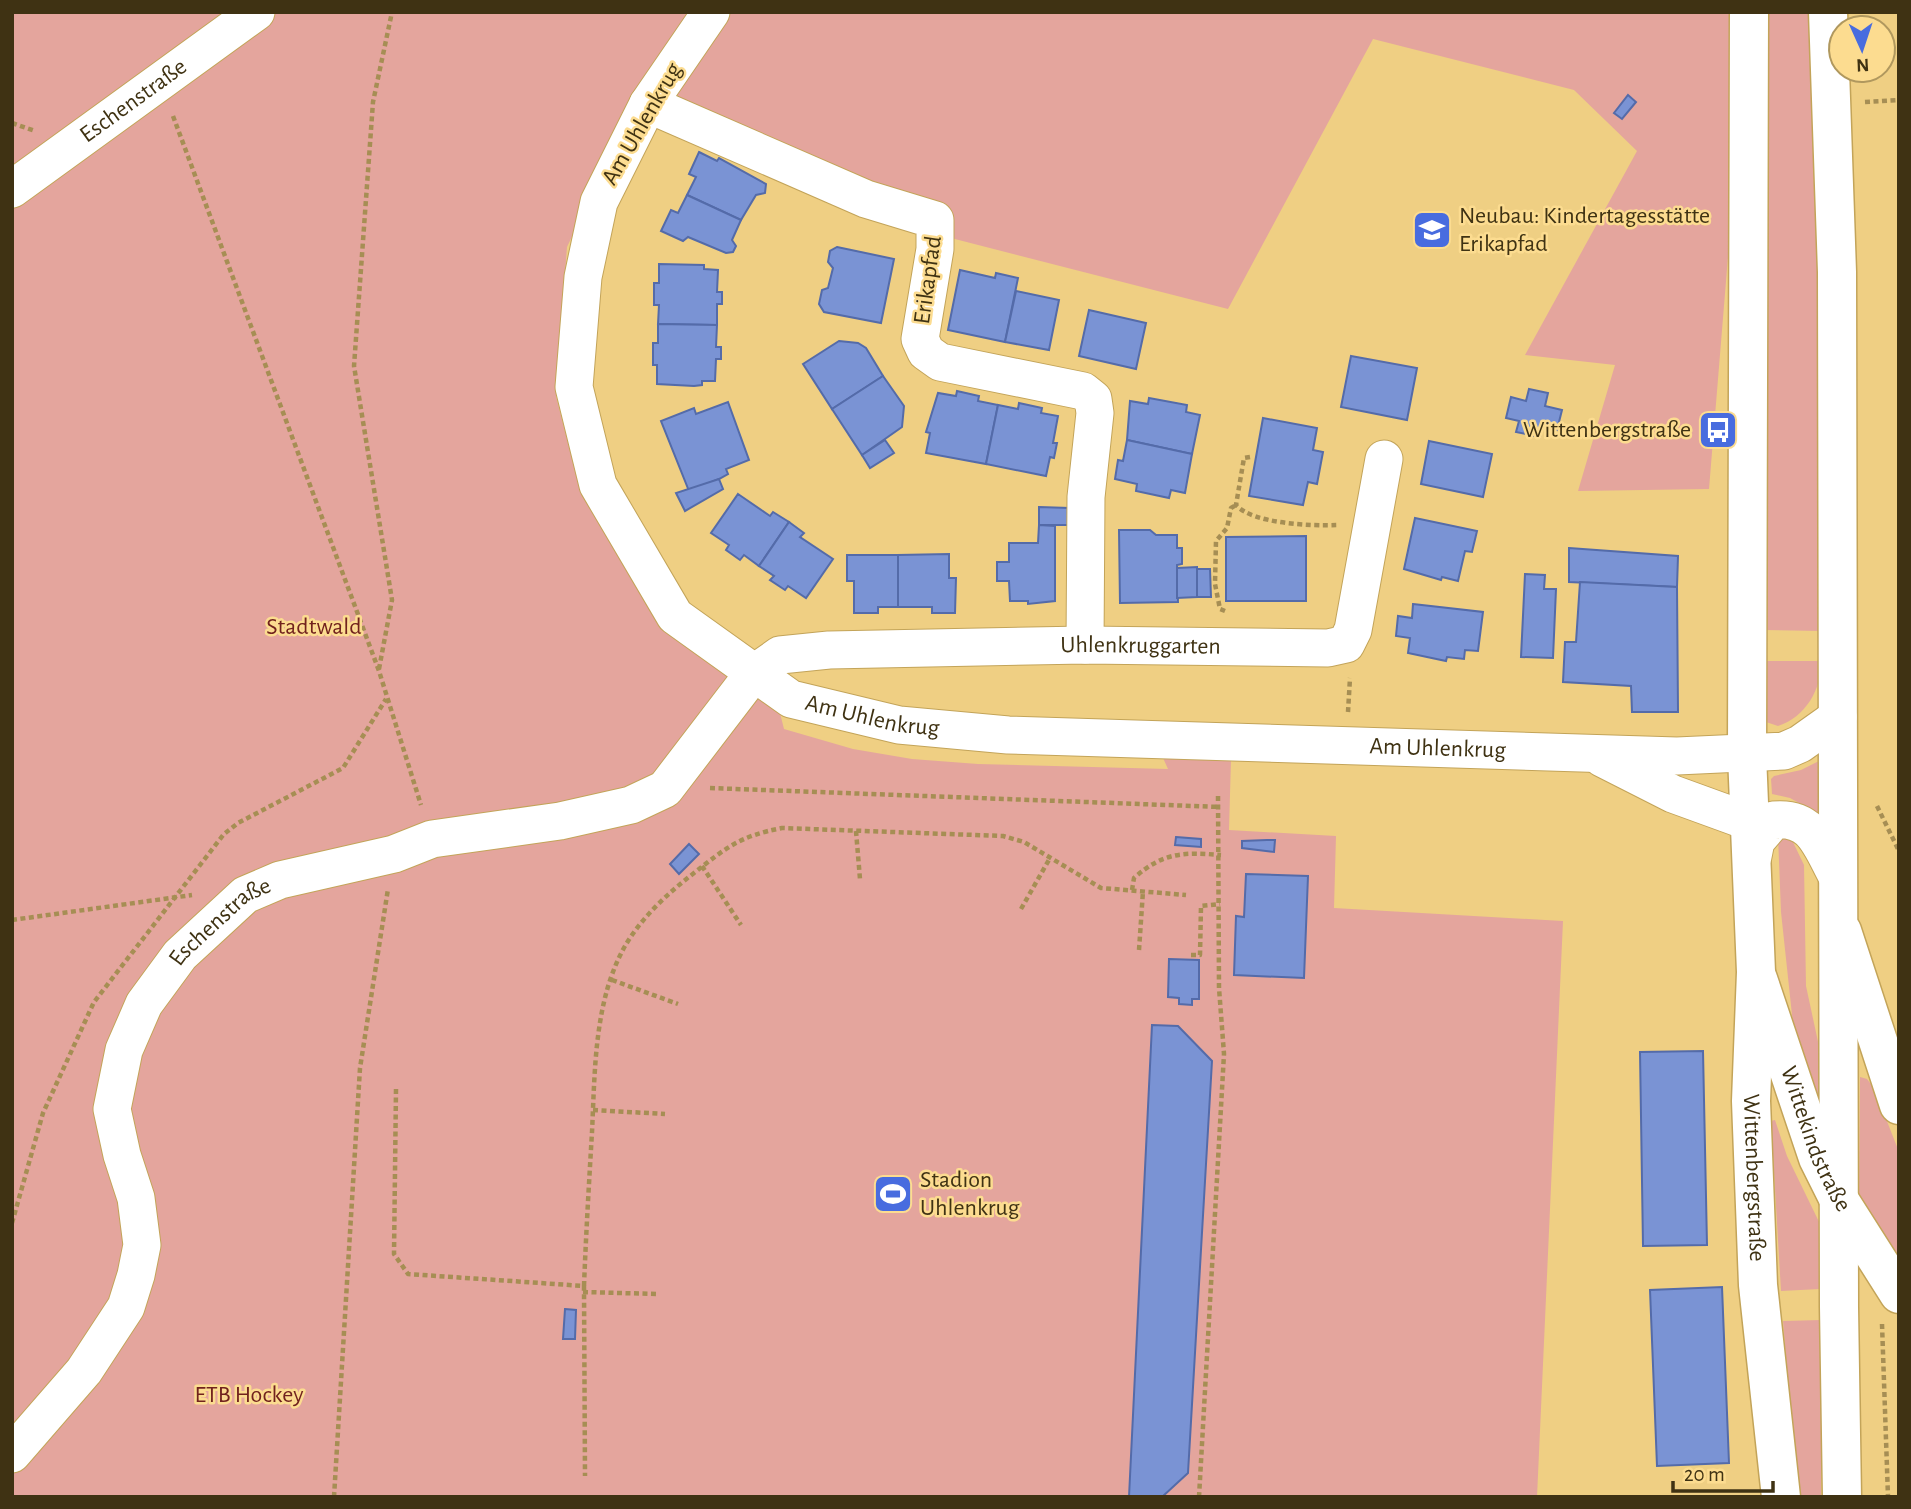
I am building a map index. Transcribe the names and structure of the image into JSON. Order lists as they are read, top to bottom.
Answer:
{
  "streets": {
    "main road": ["Wittekindstraße", "Wittenbergstraße"],
    "street": [
      "Eschenstraße",
      "Am Uhlenkrug",
      "Erikapfad",
      "Uhlenkruggarten"
    ]
  },
  "crossings": [
    ["Eschenstraße", "Am Uhlenkrug"],
    ["Eschenstraße", "Uhlenkruggarten"],
    ["Am Uhlenkrug", "Erikapfad"],
    ["Am Uhlenkrug", "Uhlenkruggarten"],
    ["Am Uhlenkrug", "Wittenbergstraße"],
    ["Erikapfad", "Uhlenkruggarten"],
    ["Wittekindstraße", "Wittenbergstraße"]
  ],
  "parks": ["Stadtwald", "ETB Hockey"],
  "places": {
    "school or university": ["Neubau: Kindertagesstätte Erikapfad"],
    "bus stop": ["Wittenbergstraße"],
    "sports": ["Stadion Uhlenkrug"]
  },
  "scale_bar": "20 m",
  "north": "bottom"
}
